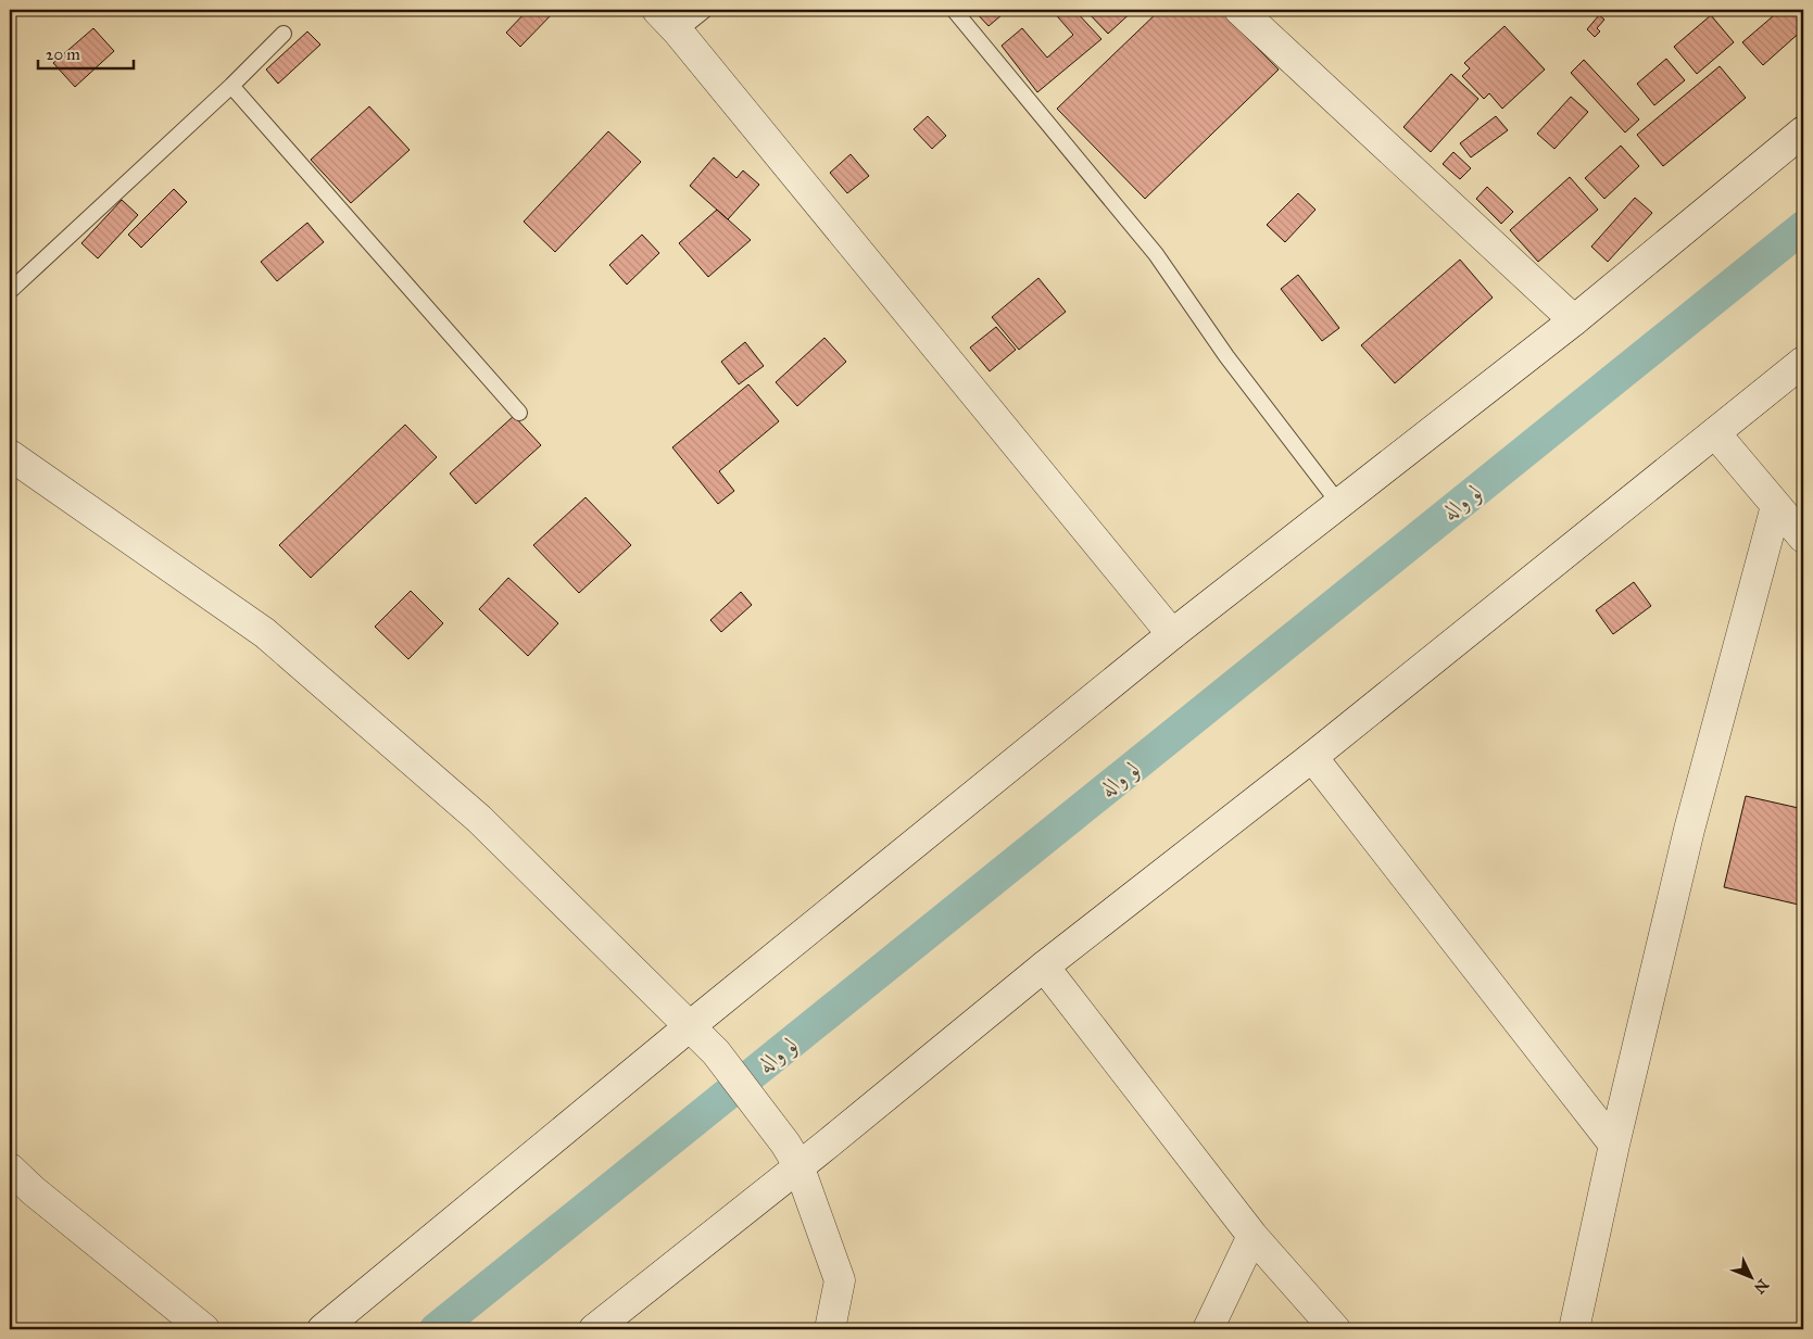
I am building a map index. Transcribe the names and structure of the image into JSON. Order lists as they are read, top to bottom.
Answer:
{
  "water": ["لو واله"],
  "scale_bar": "20 m",
  "north": "bottom right"
}
